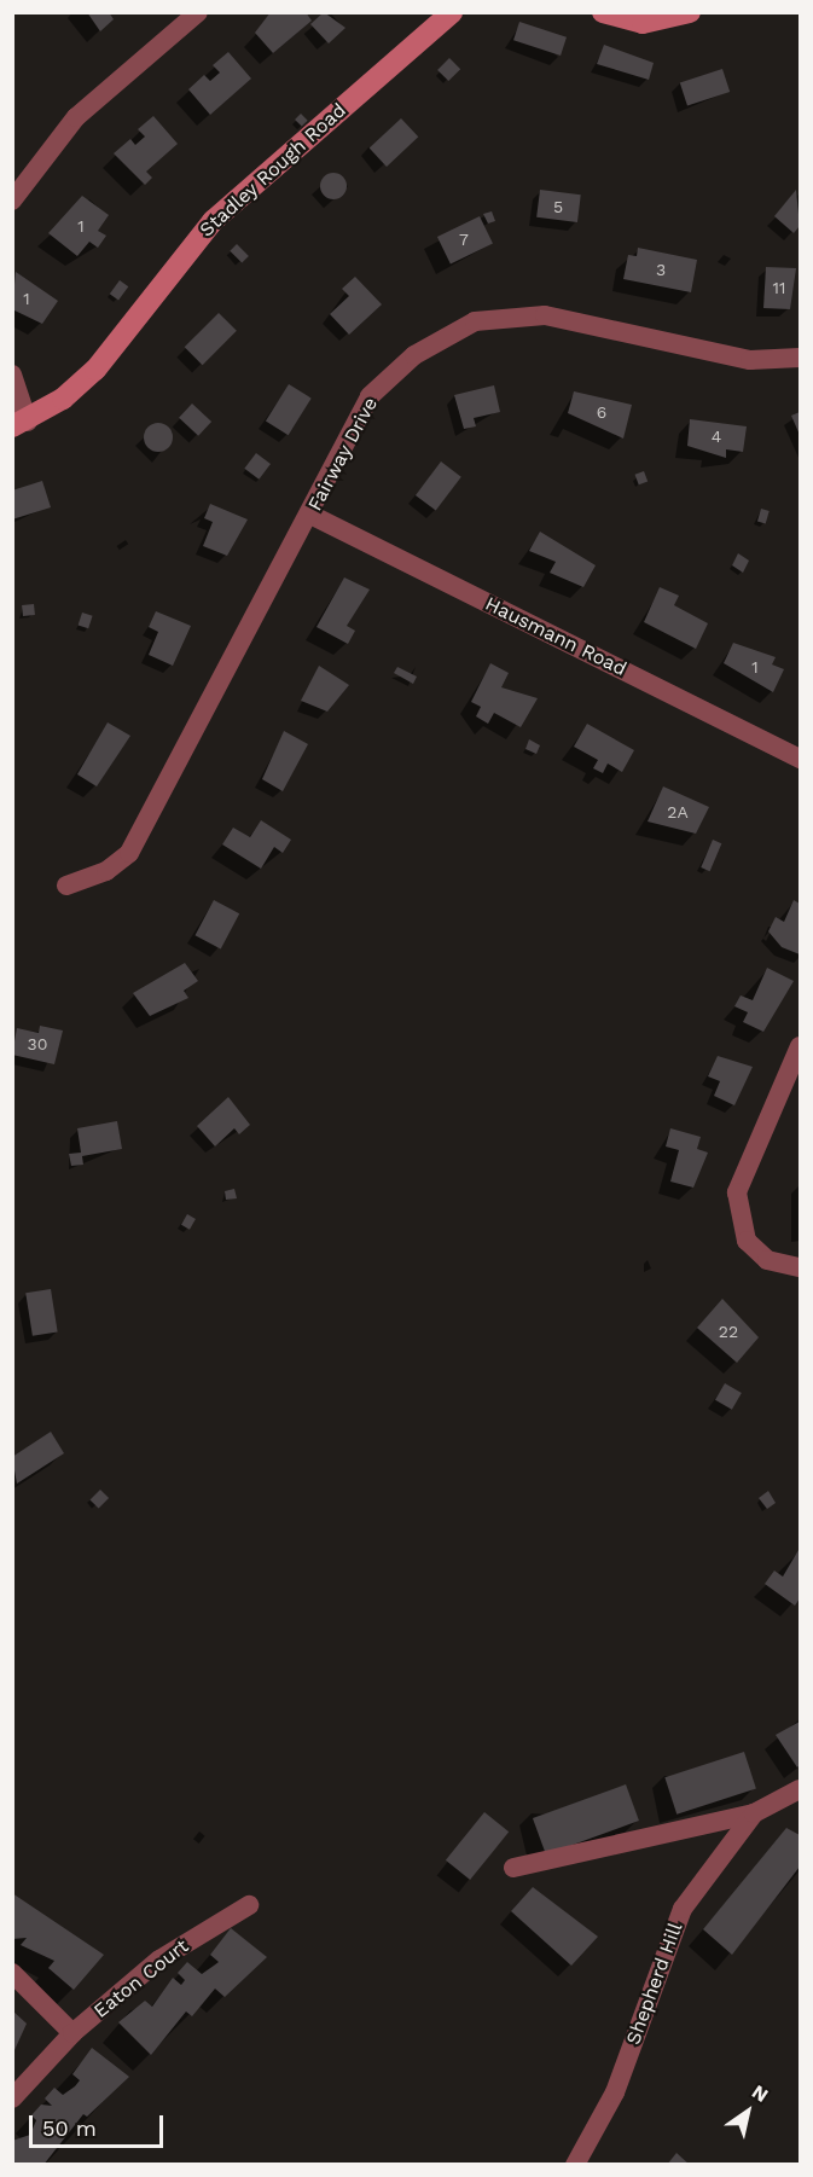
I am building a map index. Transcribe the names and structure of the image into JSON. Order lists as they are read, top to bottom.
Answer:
{
  "streets": {
    "main road": ["Stadley Rough Road"],
    "street": [
      "Fairway Drive",
      "Hausmann Road",
      "Eaton Court",
      "Shepherd Hill"
    ]
  },
  "crossings": [
    ["Fairway Drive", "Hausmann Road"]
  ],
  "house_numbers": [
    "5",
    "1",
    "7",
    "3",
    "11",
    "1",
    "6",
    "4",
    "1",
    "2A",
    "30",
    "22"
  ],
  "scale_bar": "50 m",
  "north": "top right"
}
